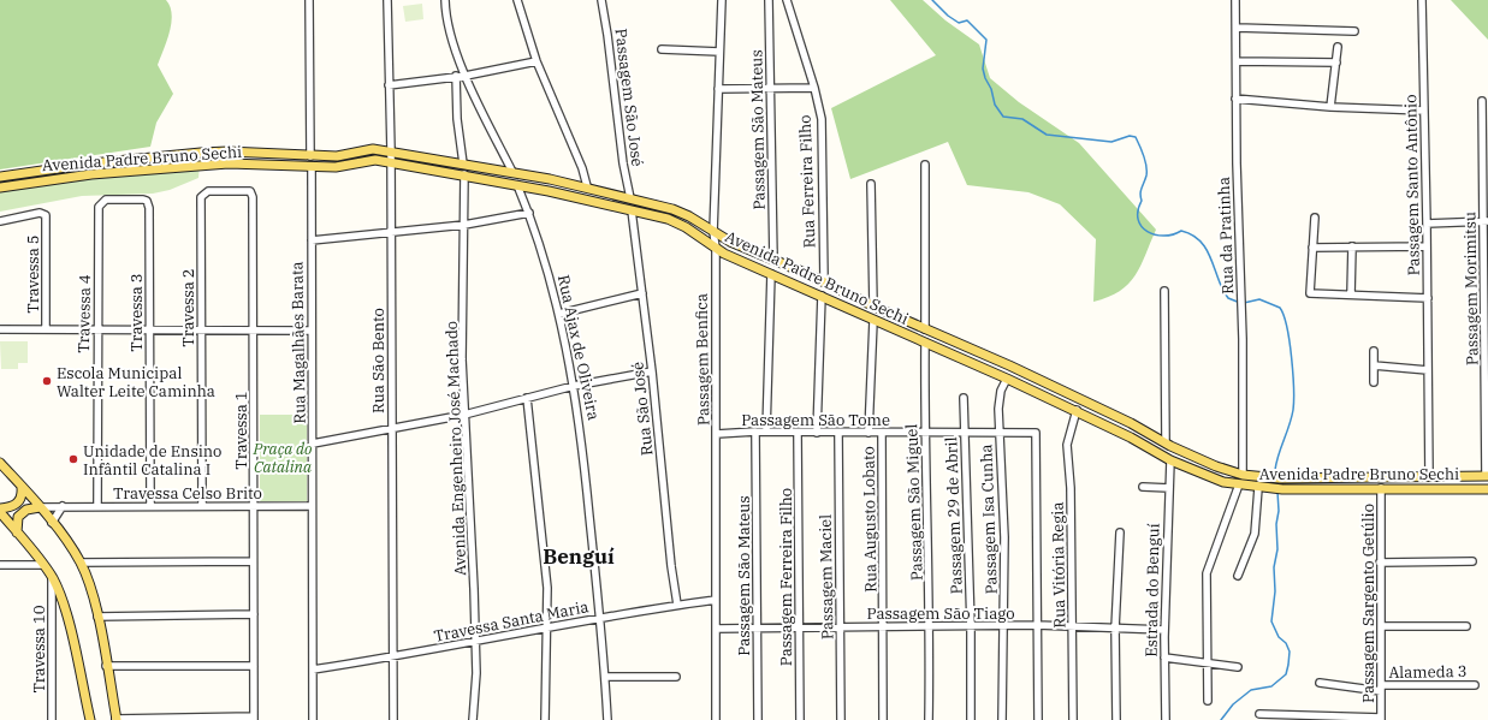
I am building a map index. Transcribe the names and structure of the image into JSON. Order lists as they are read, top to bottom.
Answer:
{
  "streets": {
    "main road": ["Avenida Padre Bruno Sechi", "Rua Ajax de Oliveira"],
    "street": [
      "Passagem São José",
      "Passagem São Mateus",
      "Rua Ferreira Filho",
      "Passagem Santo Antônio",
      "Rua da Pratinha",
      "Travessa 5",
      "Passagem Morimitsu",
      "Travessa 2",
      "Travessa 3",
      "Travessa 4",
      "Rua Magalhães Barata",
      "Passagem Benfica",
      "Rua São Bento",
      "Rua São José",
      "Passagem São Tome",
      "Travessa 1",
      "Avenida Engenheiro José Machado",
      "Travessa Celso Brito",
      "Passagem São Miguel",
      "Passagem 29 de Abril",
      "Rua Augusto Lobato",
      "Passagem Isa Cunha",
      "Rua Vitória Regia",
      "Passagem Ferreira Filho",
      "Passagem Maciel",
      "Estrada do Benguí",
      "Passagem Sargento Getúlio",
      "Passagem São Tiago",
      "Travessa Santa Maria",
      "Travessa 10",
      "Alameda 3"
    ]
  },
  "crossings": [
    ["Passagem São José", "Avenida Padre Bruno Sechi"],
    ["Passagem São Mateus", "Avenida Padre Bruno Sechi"],
    ["Passagem São Mateus", "Passagem São Tome"],
    ["Passagem São Mateus", "Passagem São Tiago"],
    ["Avenida Padre Bruno Sechi", "Rua Ferreira Filho"],
    ["Avenida Padre Bruno Sechi", "Passagem Santo Antônio"],
    ["Avenida Padre Bruno Sechi", "Rua da Pratinha"],
    ["Avenida Padre Bruno Sechi", "Passagem Morimitsu"],
    ["Avenida Padre Bruno Sechi", "Rua Magalhães Barata"],
    ["Avenida Padre Bruno Sechi", "Rua Ajax de Oliveira"],
    ["Avenida Padre Bruno Sechi", "Passagem Benfica"],
    ["Avenida Padre Bruno Sechi", "Rua São Bento"],
    ["Avenida Padre Bruno Sechi", "Rua São José"],
    ["Avenida Padre Bruno Sechi", "Avenida Engenheiro José Machado"],
    ["Avenida Padre Bruno Sechi", "Passagem São Miguel"],
    ["Avenida Padre Bruno Sechi", "Rua Augusto Lobato"],
    ["Avenida Padre Bruno Sechi", "Passagem Isa Cunha"],
    ["Avenida Padre Bruno Sechi", "Rua Vitória Regia"],
    ["Avenida Padre Bruno Sechi", "Estrada do Benguí"],
    ["Avenida Padre Bruno Sechi", "Passagem Sargento Getúlio"],
    ["Travessa 2", "Travessa 1"],
    ["Travessa 2", "Travessa Celso Brito"],
    ["Travessa 3", "Travessa 4"],
    ["Travessa 3", "Travessa Celso Brito"],
    ["Travessa 4", "Travessa Celso Brito"],
    ["Rua Magalhães Barata", "Travessa Celso Brito"],
    ["Rua Magalhães Barata", "Travessa Santa Maria"],
    ["Rua Ajax de Oliveira", "Travessa Santa Maria"],
    ["Passagem Benfica", "Passagem São Tome"],
    ["Passagem Benfica", "Passagem São Tiago"],
    ["Passagem Benfica", "Travessa Santa Maria"],
    ["Rua São Bento", "Travessa Santa Maria"],
    ["Rua São José", "Travessa Santa Maria"],
    ["Passagem São Tome", "Passagem São Miguel"],
    ["Passagem São Tome", "Passagem 29 de Abril"],
    ["Passagem São Tome", "Rua Augusto Lobato"],
    ["Passagem São Tome", "Passagem Isa Cunha"],
    ["Passagem São Tome", "Passagem Ferreira Filho"],
    ["Passagem São Tome", "Passagem Maciel"],
    ["Passagem São Tome", "Passagem São Tiago"],
    ["Travessa 1", "Travessa Celso Brito"],
    ["Avenida Engenheiro José Machado", "Travessa Santa Maria"],
    ["Passagem São Miguel", "Passagem São Tiago"],
    ["Passagem 29 de Abril", "Passagem São Tiago"],
    ["Rua Augusto Lobato", "Passagem São Tiago"],
    ["Passagem Isa Cunha", "Passagem São Tiago"],
    ["Rua Vitória Regia", "Passagem São Tiago"],
    ["Passagem Ferreira Filho", "Passagem São Tiago"],
    ["Passagem Maciel", "Passagem São Tiago"],
    ["Estrada do Benguí", "Passagem São Tiago"],
    ["Passagem Sargento Getúlio", "Alameda 3"]
  ],
  "districts": ["Benguí"],
  "parks": ["Praça do Catalina"],
  "places": ["Escola Municipal Walter Leite Caminha", "Unidade de Ensino Infântil Catalina I"]
}
